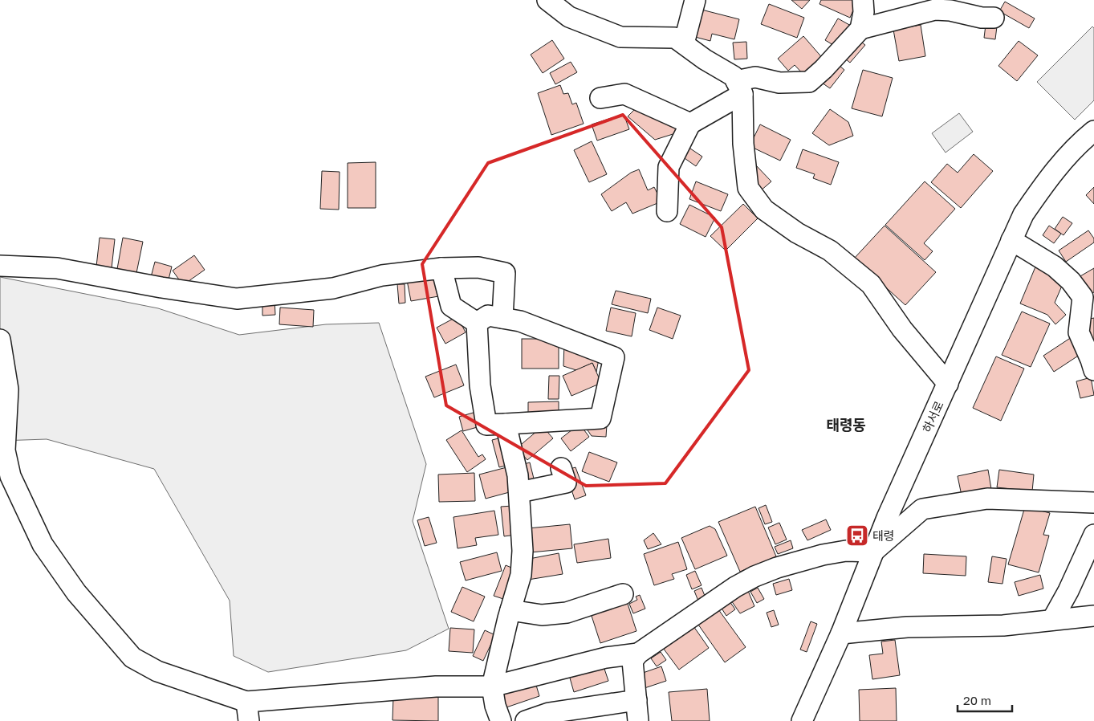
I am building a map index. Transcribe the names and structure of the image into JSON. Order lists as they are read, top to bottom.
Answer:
{
  "streets": {
    "street": ["하서로"]
  },
  "districts": ["태령동"],
  "places": {
    "bus stop": ["태령"]
  },
  "scale_bar": "20 m"
}
